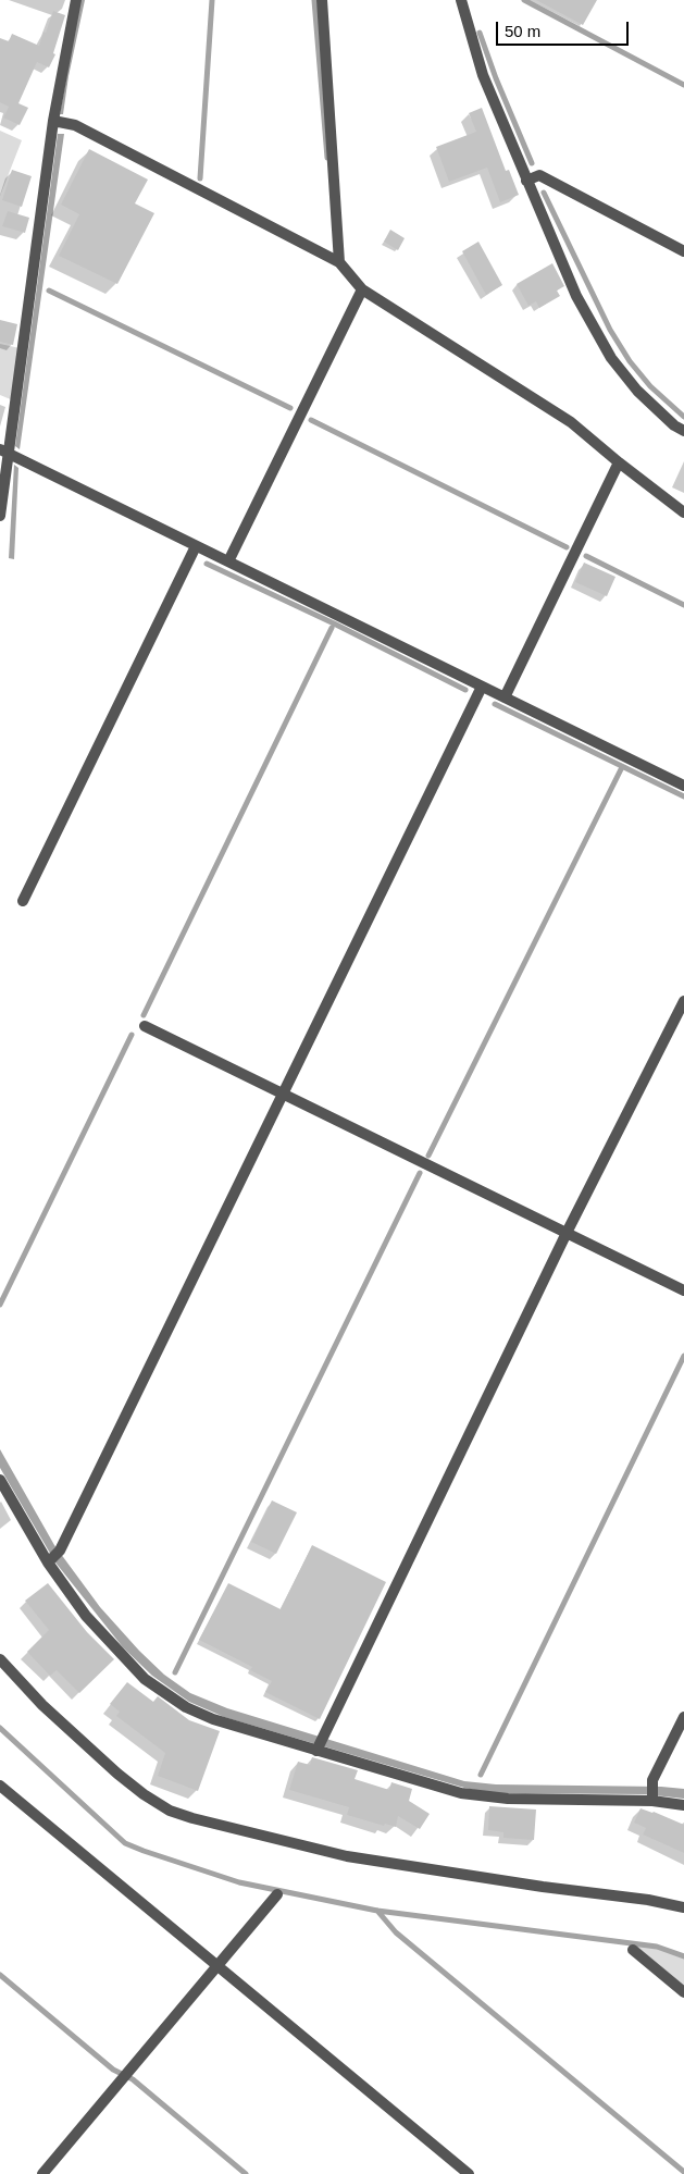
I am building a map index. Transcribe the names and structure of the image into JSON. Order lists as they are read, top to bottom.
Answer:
{
  "scale_bar": "50 m"
}
